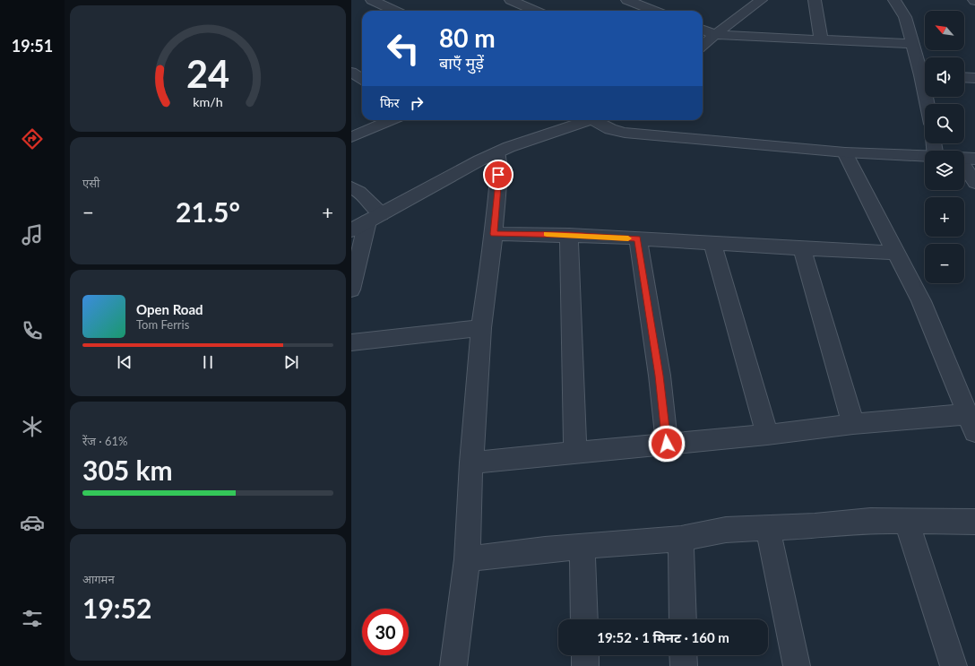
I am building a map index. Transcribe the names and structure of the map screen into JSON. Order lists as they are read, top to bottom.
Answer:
{
  "north": "top left",
  "page": {
    "tabs": "19:51",
    "map_buttons": ["+", "−"],
    "turn": ["80 m", "बाएँ मुड़ें"],
    "then": "फिर",
    "tile": [
      "एसी",
      ["रेंज · 61%", "305 km"],
      ["आगमन", "19:52"]
    ],
    "heat": ["−", "21.5°", "+"],
    "song": ["Open Road", "Tom Ferris"],
    "limit": "30",
    "trip": "19:52 · 1 मिनट · 160 m",
    "gauge": ["24", "km/h"]
  }
}
